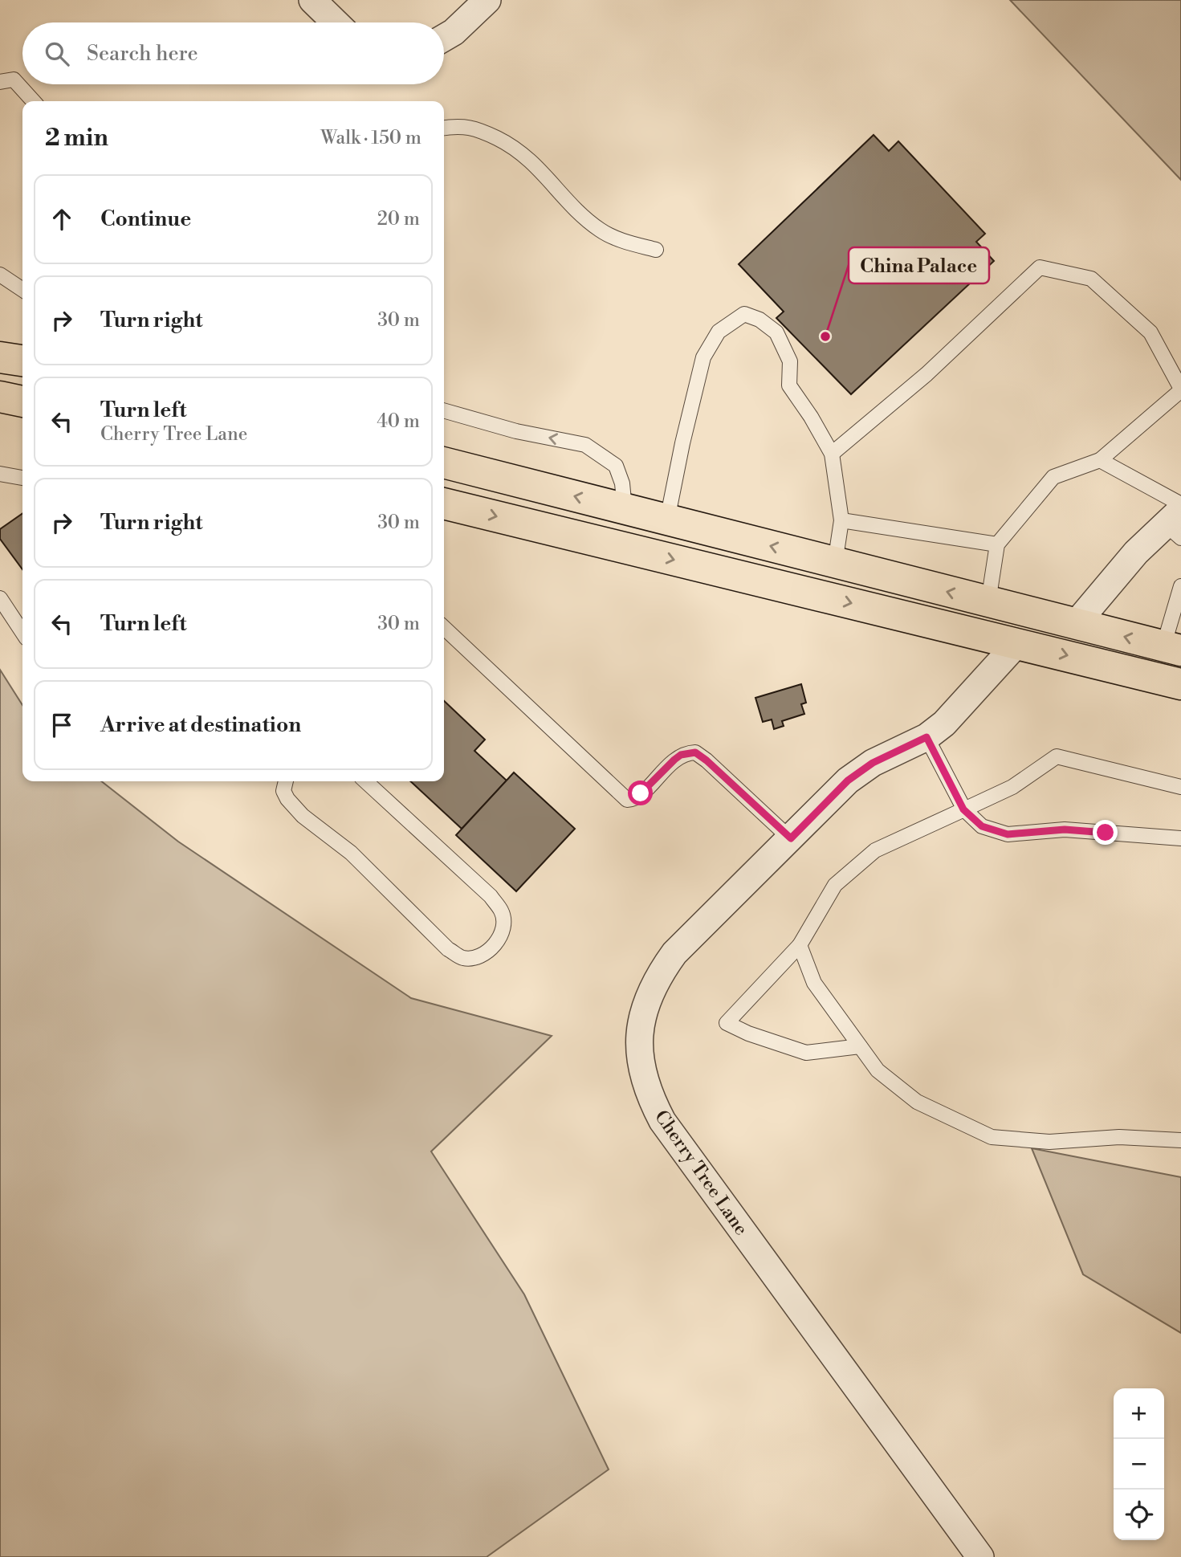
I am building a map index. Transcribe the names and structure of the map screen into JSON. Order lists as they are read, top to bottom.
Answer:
{
  "streets": {
    "street": ["Cherry Tree Lane"]
  },
  "places": ["China Palace"],
  "page": {
    "search": "Search here",
    "heading": ["2 min", "Walk · 150 m"],
    "list": [
      ["Continue", "20 m"],
      ["Turn right", "30 m"],
      ["Turn left", "Cherry Tree Lane", "40 m"],
      ["Turn right", "30 m"],
      ["Turn left", "30 m"],
      "Arrive at destination"
    ],
    "map_buttons": ["+", "−"]
  }
}
